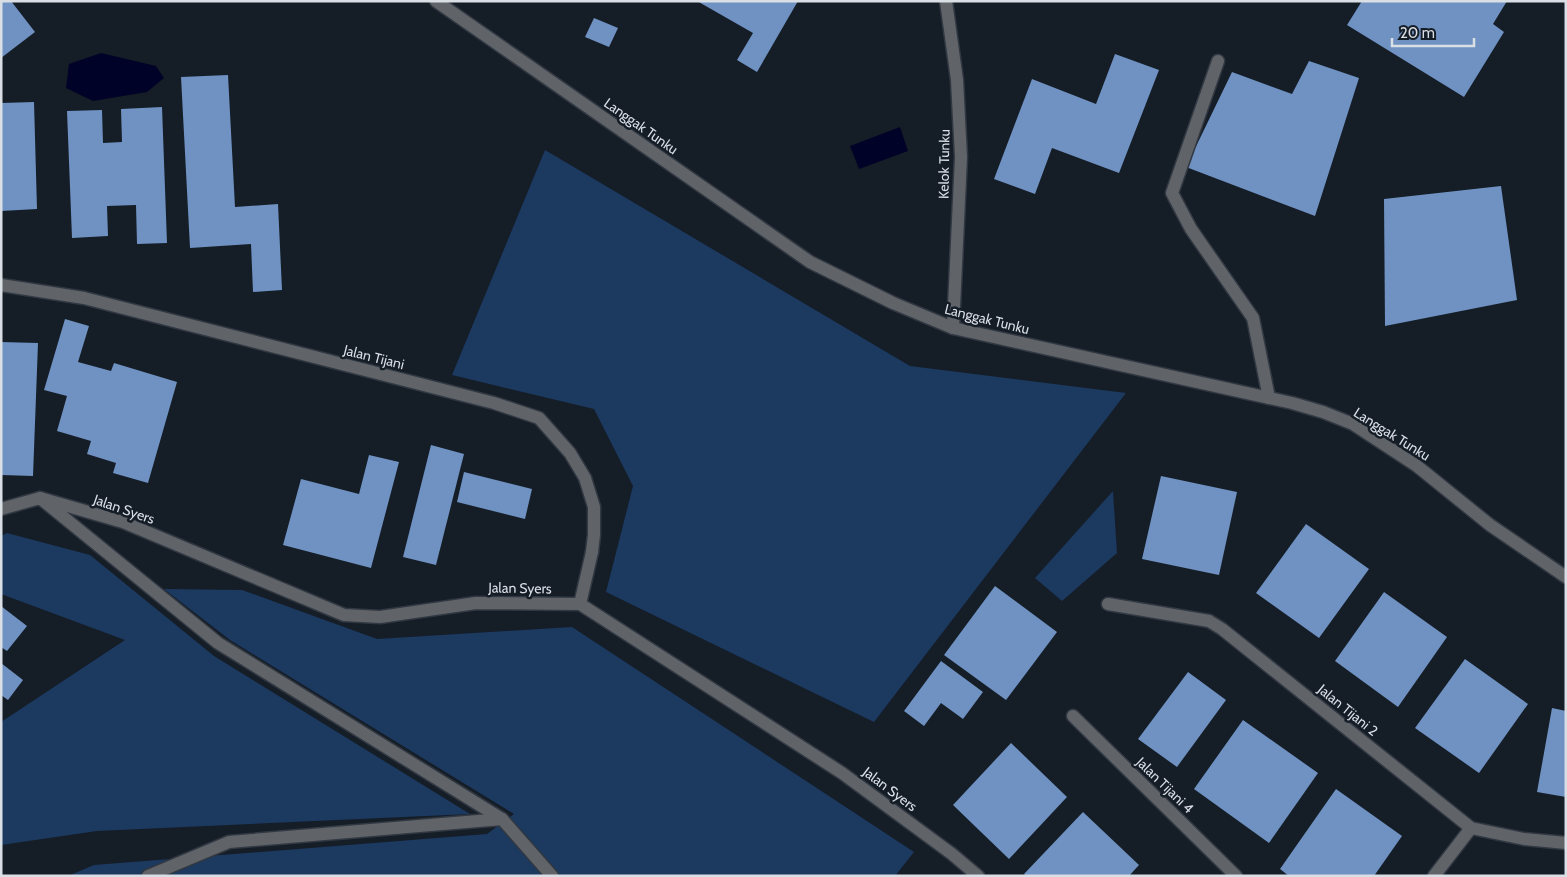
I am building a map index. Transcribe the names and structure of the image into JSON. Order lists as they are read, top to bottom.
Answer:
{
  "streets": {
    "street": [
      "Langgak Tunku",
      "Kelok Tunku",
      "Jalan Tijani",
      "Jalan Syers",
      "Jalan Tijani 2",
      "Jalan Tijani 4"
    ]
  },
  "crossings": [
    ["Langgak Tunku", "Kelok Tunku"],
    ["Jalan Tijani", "Jalan Syers"]
  ],
  "scale_bar": "20 m"
}
